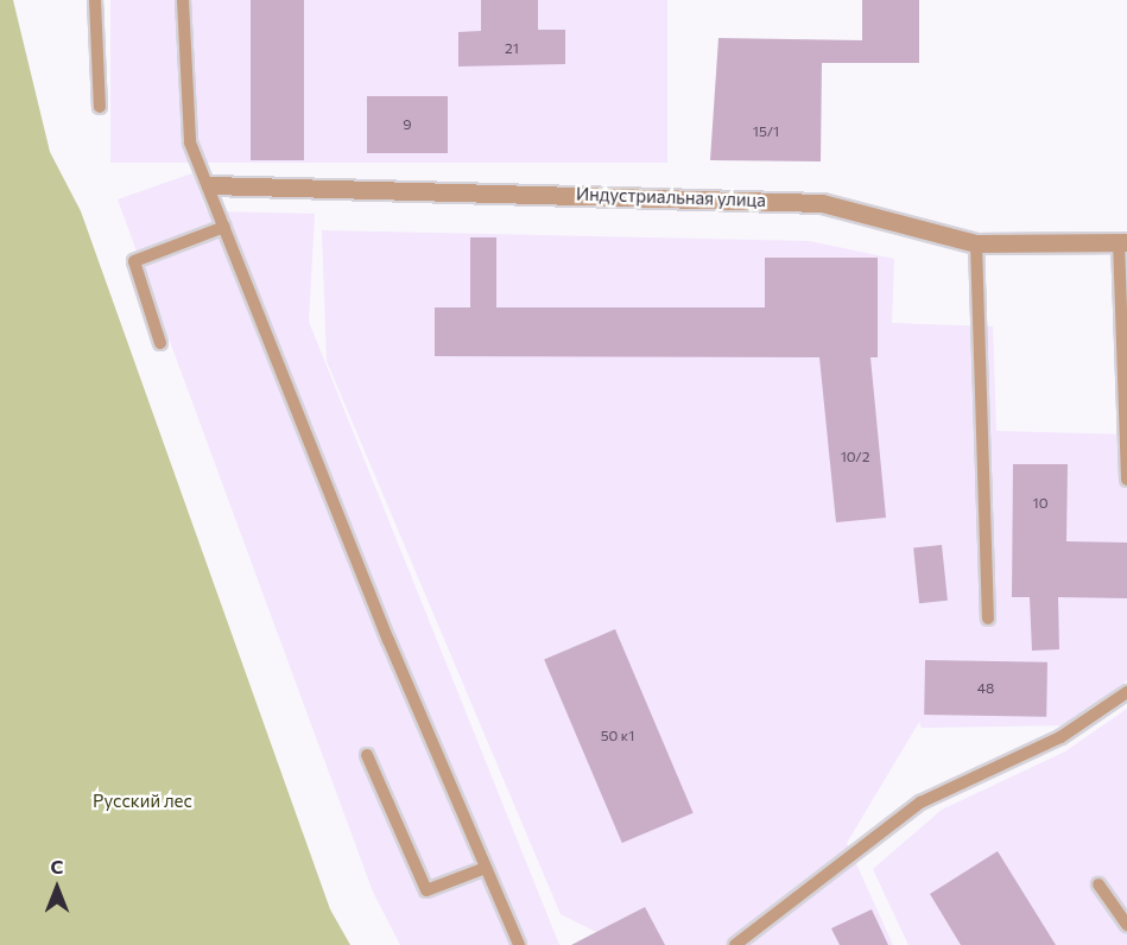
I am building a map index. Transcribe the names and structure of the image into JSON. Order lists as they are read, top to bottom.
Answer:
{
  "streets": {
    "street": ["Индустриальная улица"]
  },
  "parks": ["Русский лес"],
  "house_numbers": [
    "21",
    "9",
    "15/1",
    "10/2",
    "10",
    "48",
    "50 к1"
  ],
  "north": "top"
}
